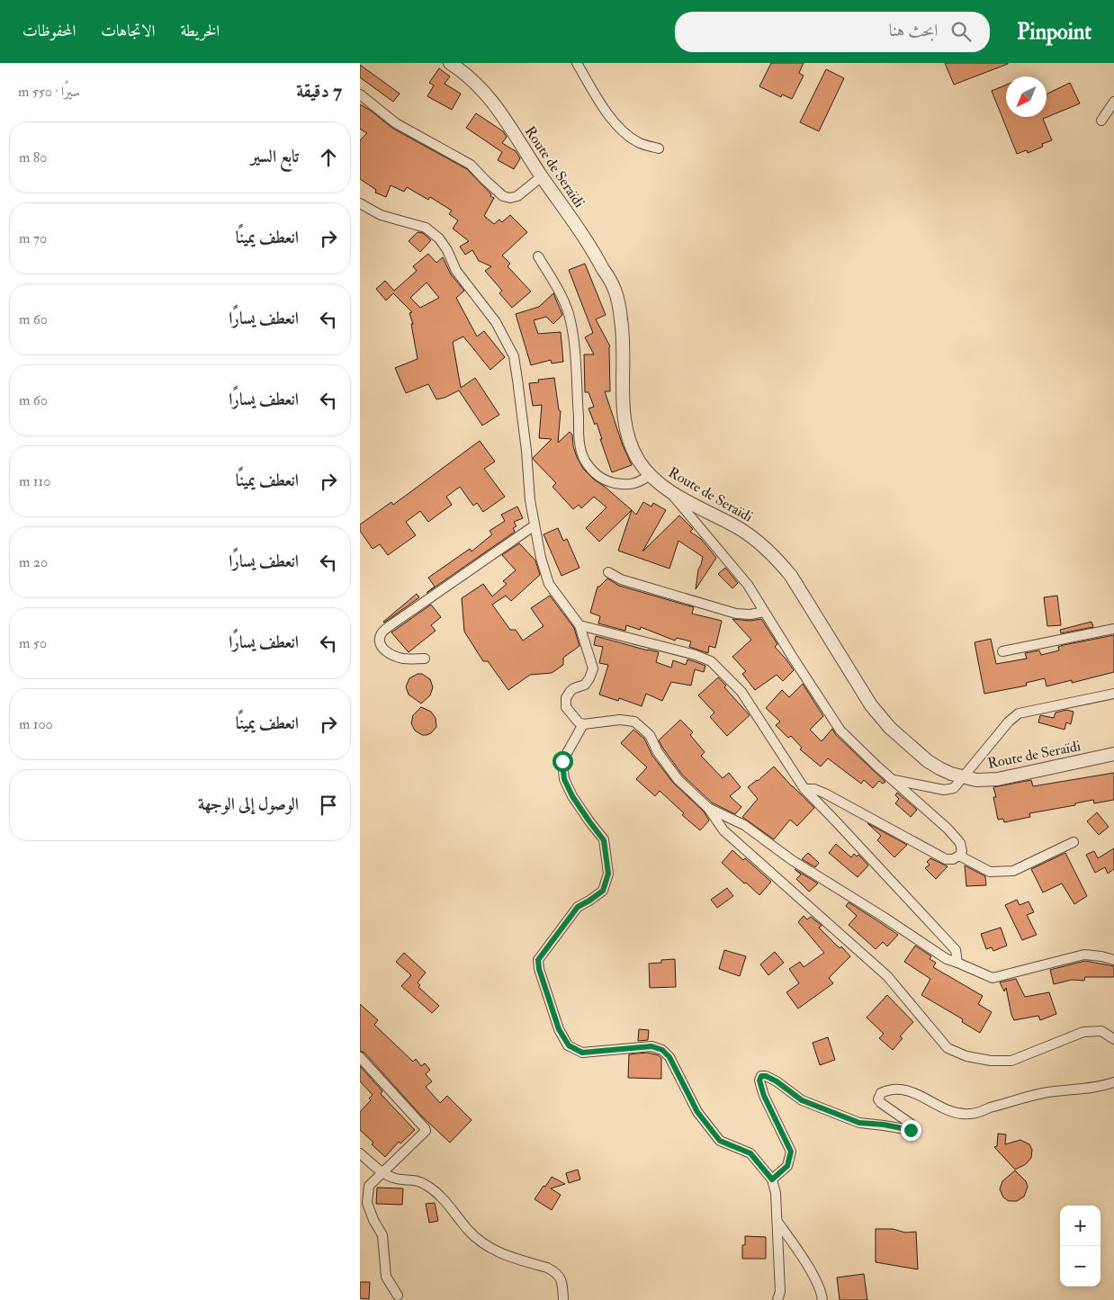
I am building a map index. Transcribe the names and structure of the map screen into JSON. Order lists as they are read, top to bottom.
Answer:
{
  "streets": {
    "street": ["Route de Seraïdi"]
  },
  "north": "bottom left",
  "page": {
    "header": "Pinpoint",
    "search": "ابحث هنا",
    "nav": ["الخريطة", "الاتجاهات", "المحفوظات"],
    "heading": ["7 دقيقة", "سيرًا · 550 m"],
    "list": [
      ["تابع السير", "80 m"],
      ["انعطف يمينًا", "70 m"],
      ["انعطف يسارًا", "60 m"],
      ["انعطف يسارًا", "60 m"],
      ["انعطف يمينًا", "110 m"],
      ["انعطف يسارًا", "20 m"],
      ["انعطف يسارًا", "50 m"],
      ["انعطف يمينًا", "100 m"],
      "الوصول إلى الوجهة"
    ],
    "map_buttons": ["+", "−"]
  }
}
